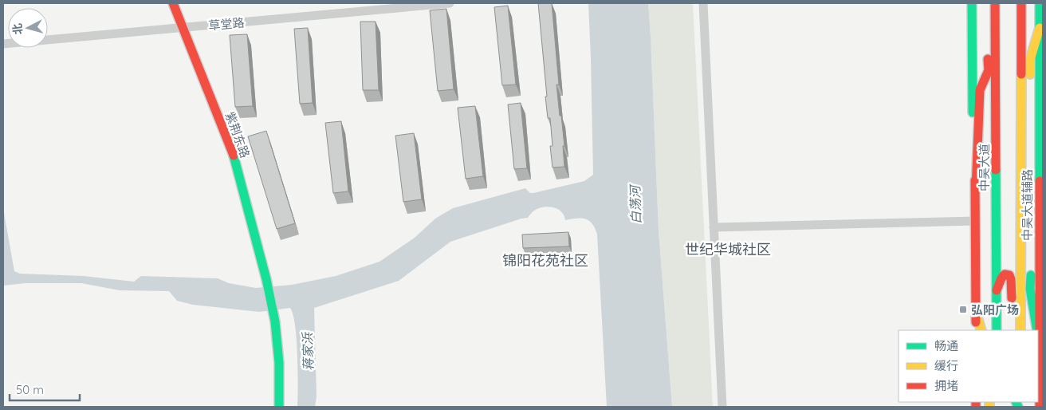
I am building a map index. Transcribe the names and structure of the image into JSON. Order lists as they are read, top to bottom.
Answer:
{
  "streets": {
    "main road": ["紫荆东路", "中吴大道", "中吴大道辅路"],
    "street": ["草堂路"]
  },
  "crossings": [
    ["草堂路", "紫荆东路"]
  ],
  "districts": ["世纪华城社区", "锦阳花苑社区"],
  "water": ["白荡河", "蒋家浜"],
  "places": {
    "transit": ["弘阳广场"]
  },
  "legend": ["畅通", "缓行", "拥堵"],
  "scale_bar": "50 m",
  "north": "left"
}
